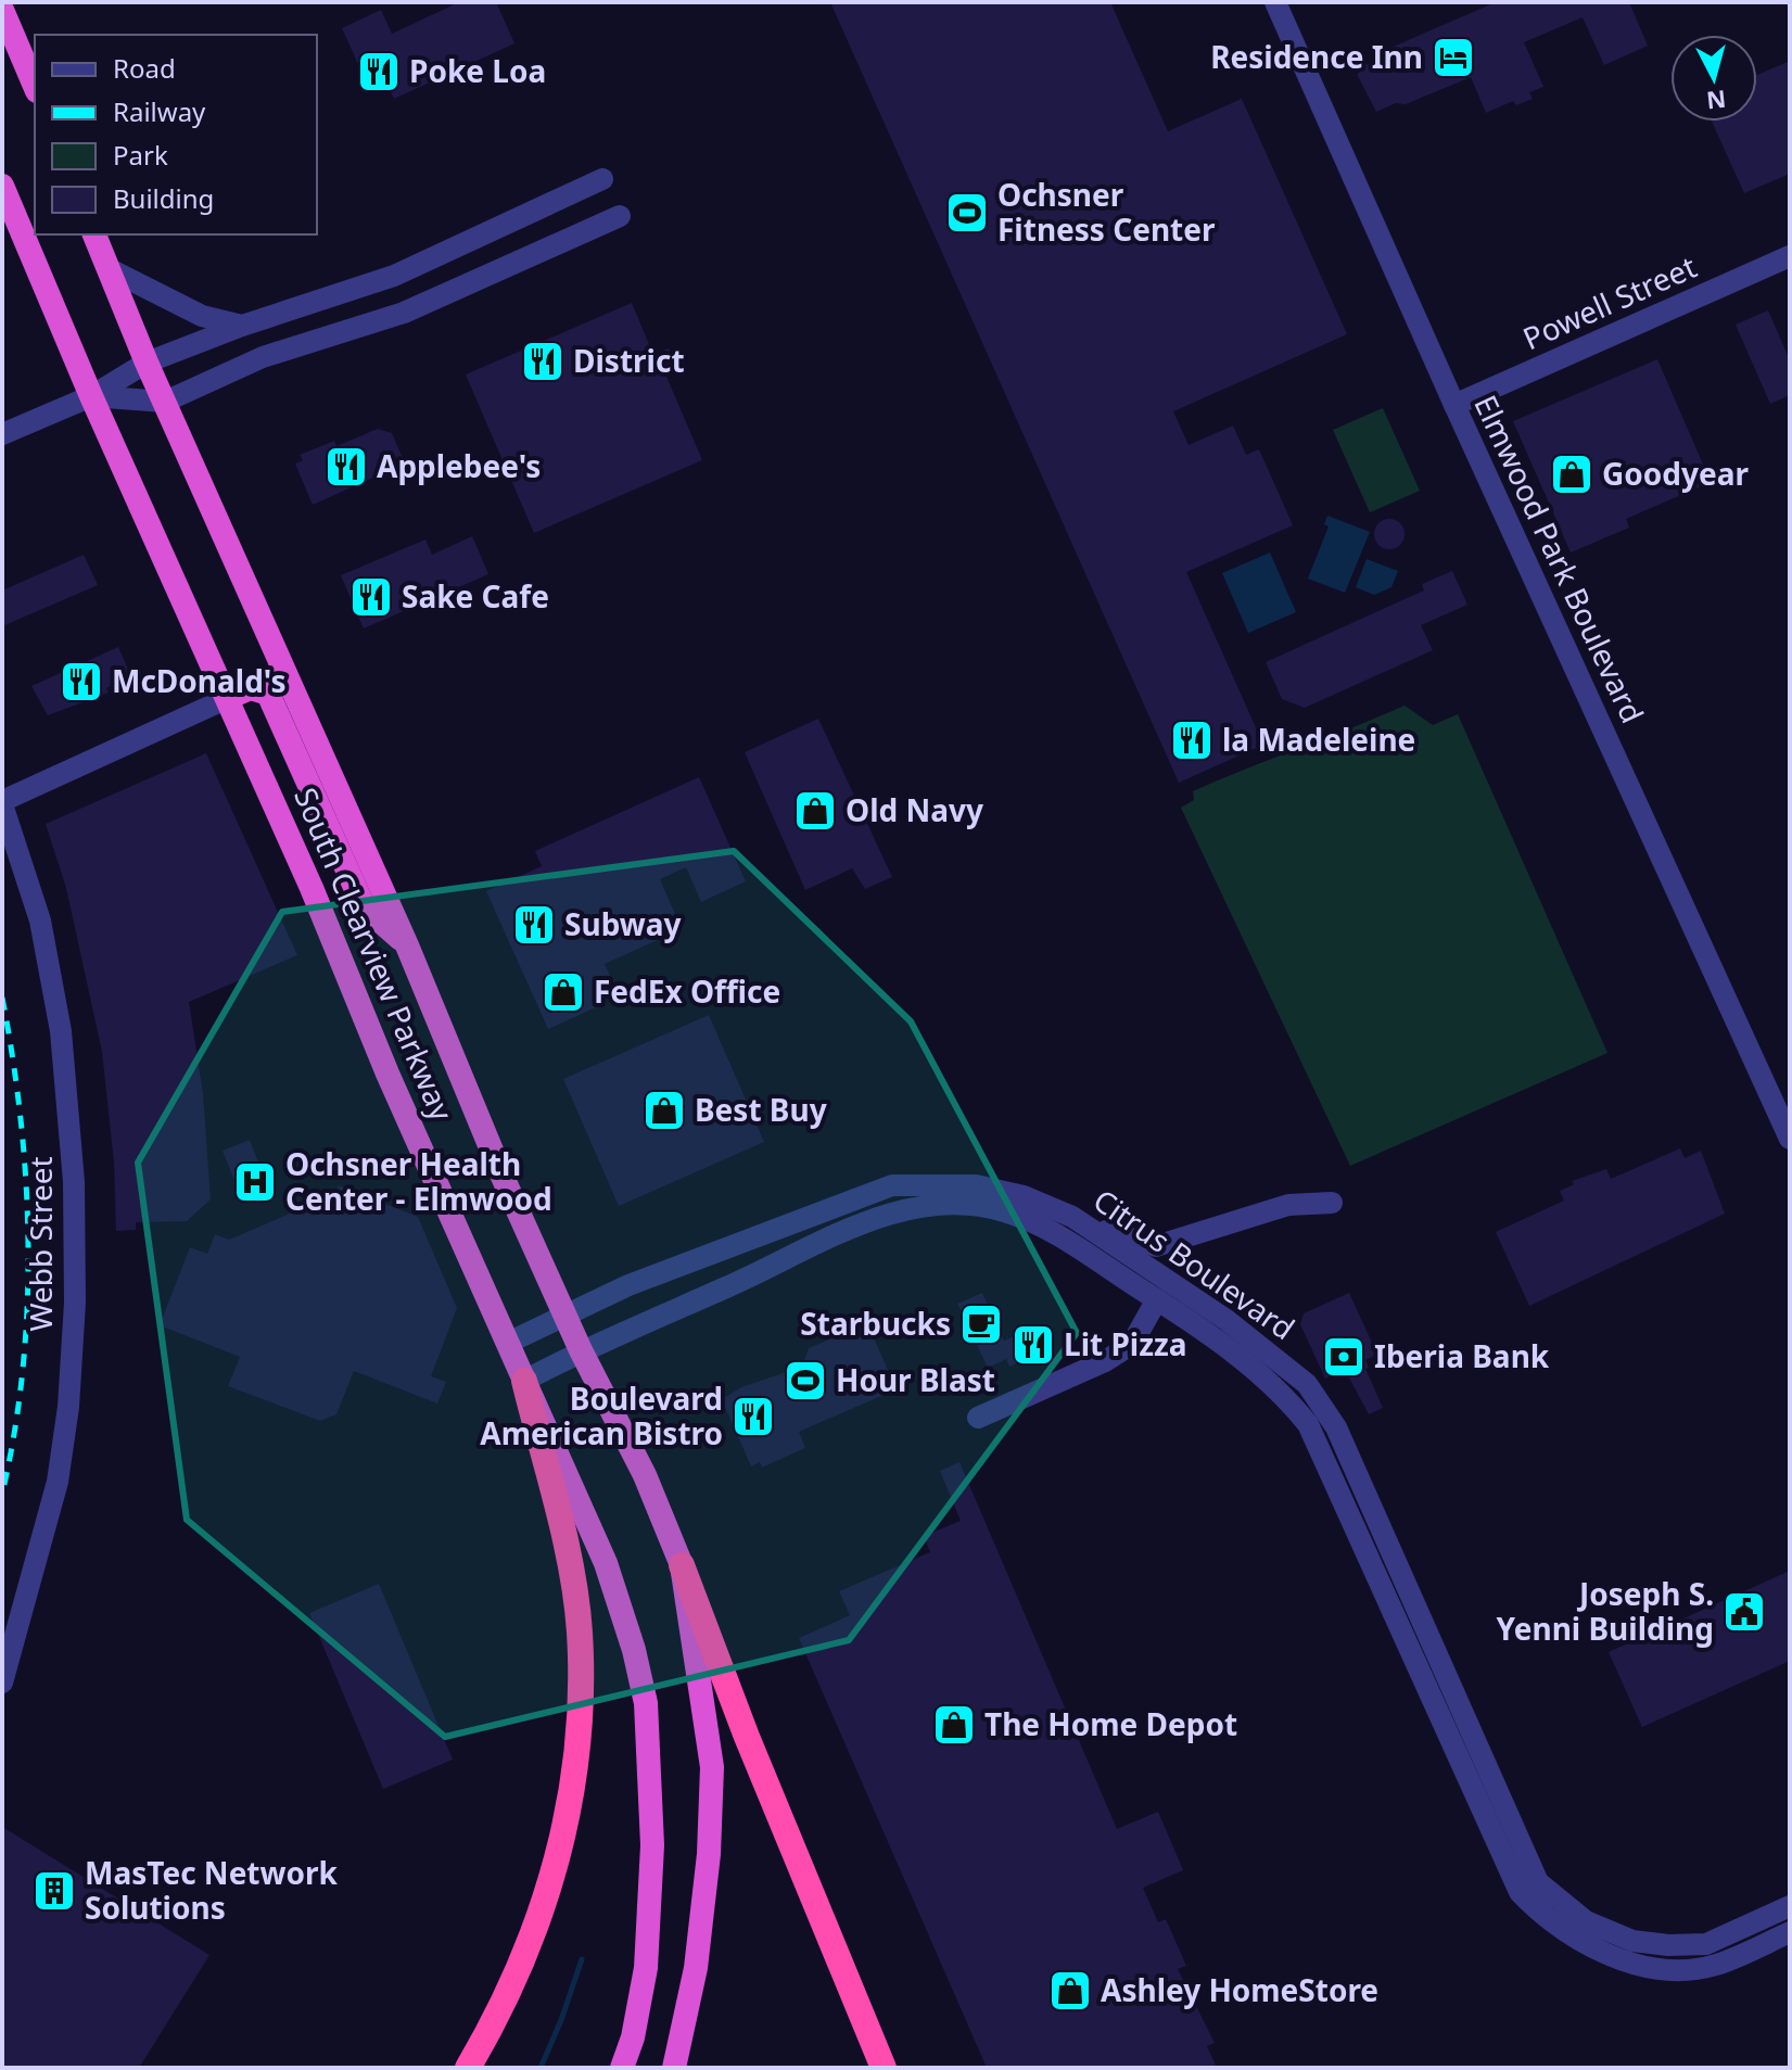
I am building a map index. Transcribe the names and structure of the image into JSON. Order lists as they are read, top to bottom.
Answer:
{
  "streets": {
    "highway": ["South Clearview Parkway"],
    "street": [
      "Powell Street",
      "Elmwood Park Boulevard",
      "Webb Street",
      "Citrus Boulevard"
    ]
  },
  "crossings": [
    ["Powell Street", "Elmwood Park Boulevard"],
    ["South Clearview Parkway", "Citrus Boulevard"]
  ],
  "places": {
    "hotel": ["Residence Inn"],
    "restaurant": [
      "Poke Loa",
      "District",
      "Applebee's",
      "Sake Cafe",
      "McDonald's",
      "la Madeleine",
      "Subway",
      "Lit Pizza",
      "Boulevard American Bistro"
    ],
    "sports": ["Ochsner Fitness Center", "Hour Blast"],
    "shop": [
      "Goodyear",
      "Old Navy",
      "FedEx Office",
      "Best Buy",
      "The Home Depot",
      "Ashley HomeStore"
    ],
    "hospital": ["Ochsner Health Center - Elmwood"],
    "cafe": ["Starbucks"],
    "bank": ["Iberia Bank"],
    "public building": ["Joseph S. Yenni Building"],
    "building": ["MasTec Network Solutions"]
  },
  "legend": [
    "Road",
    "Railway",
    "Park",
    "Building"
  ],
  "north": "bottom"
}
